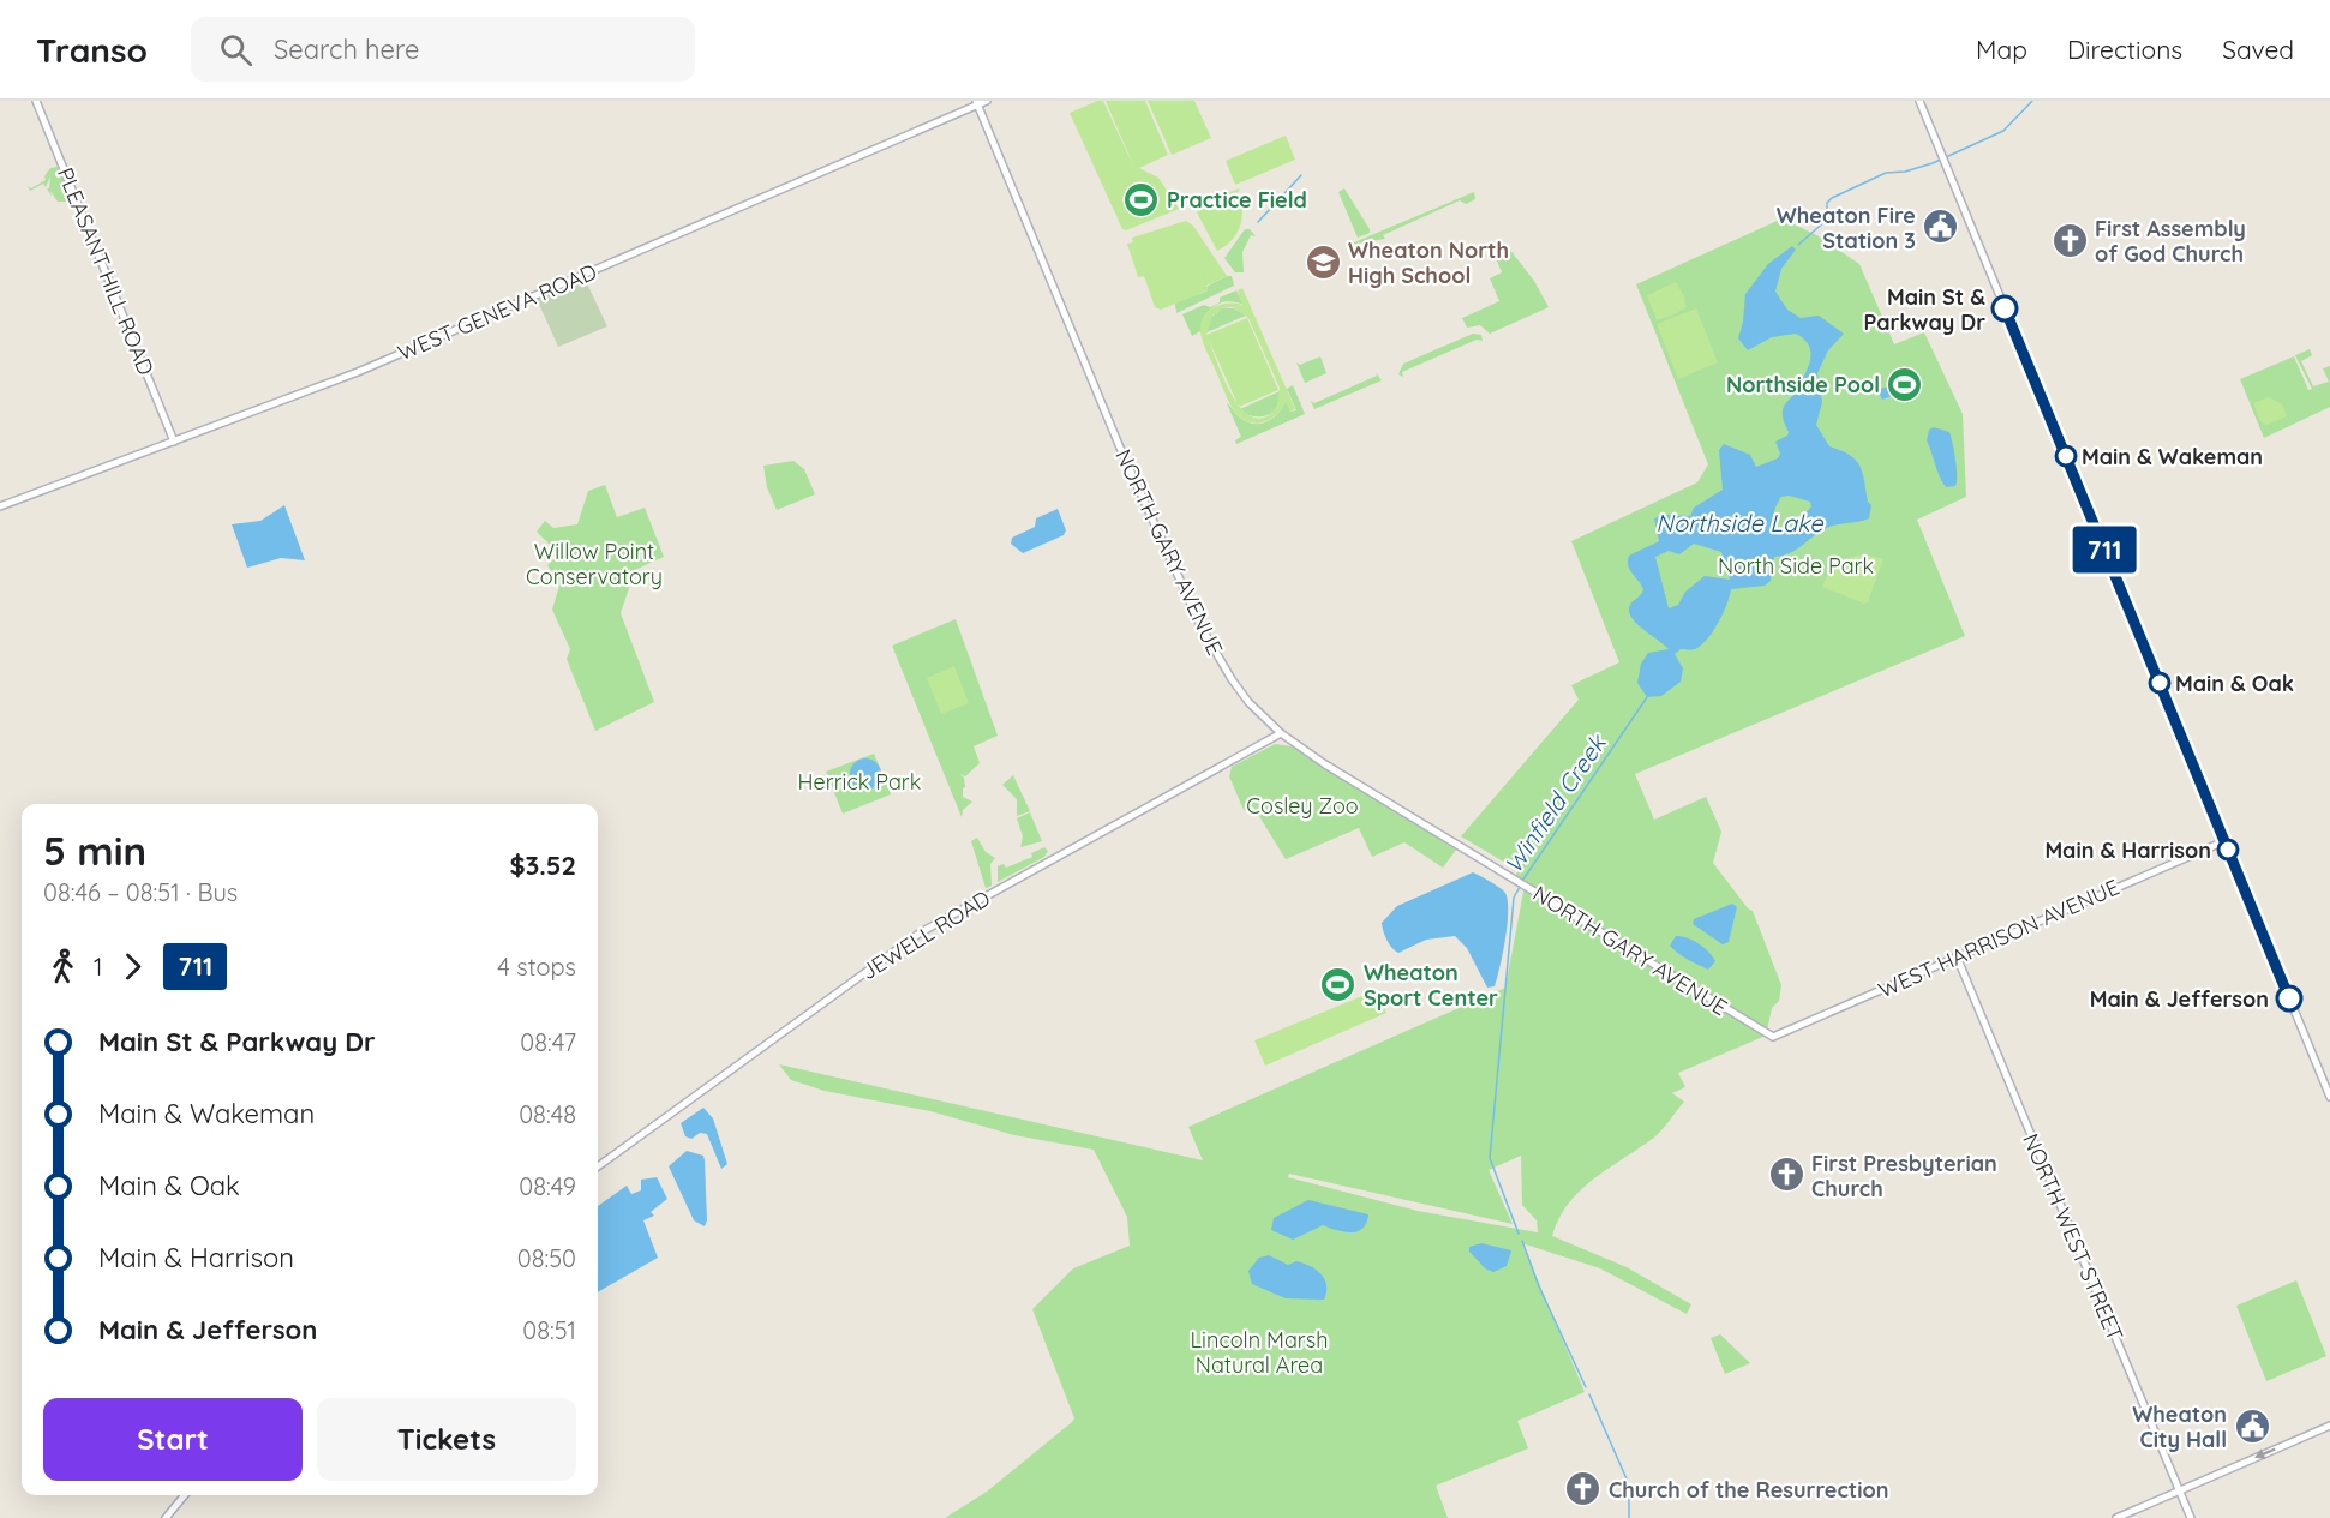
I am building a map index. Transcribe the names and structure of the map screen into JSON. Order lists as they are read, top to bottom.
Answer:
{
  "streets": {
    "street": [
      "PLEASANT HILL ROAD",
      "WEST GENEVA ROAD",
      "NORTH GARY AVENUE",
      "JEWELL ROAD",
      "WEST HARRISON AVENUE",
      "NORTH WEST STREET"
    ]
  },
  "crossings": [
    ["PLEASANT HILL ROAD", "WEST GENEVA ROAD"],
    ["WEST GENEVA ROAD", "NORTH GARY AVENUE"],
    ["NORTH GARY AVENUE", "JEWELL ROAD"],
    ["NORTH GARY AVENUE", "WEST HARRISON AVENUE"],
    ["WEST HARRISON AVENUE", "NORTH WEST STREET"]
  ],
  "water": ["Northside Lake", "Winfield Creek"],
  "parks": [
    "Willow Point Conservatory",
    "North Side Park",
    "Herrick Park",
    "Cosley Zoo",
    "Lincoln Marsh Natural Area"
  ],
  "places": {
    "sports": ["Practice Field", "Northside Pool", "Wheaton Sport Center"],
    "public building": ["Wheaton Fire Station 3", "Wheaton City Hall"],
    "church": ["First Assembly of God Church", "First Presbyterian Church", "Church of the Resurrection"],
    "school or university": ["Wheaton North High School"],
    "other": [
      "Main St & Parkway Dr",
      "Main & Wakeman",
      "Main & Oak",
      "Main & Harrison",
      "Main & Jefferson"
    ]
  },
  "lines": ["bus line 711"],
  "page": {
    "header": "Transo",
    "search": "Search here",
    "nav": ["Map", "Directions", "Saved"],
    "on_map": "711",
    "heading": ["5 min", "08:46 – 08:51 · Bus", "$3.52"],
    "legs": ["1", "711", "4 stops"],
    "list": [
      {
        "name": "Main St & Parkway Dr",
        "value": "08:47"
      },
      {
        "name": "Main & Wakeman",
        "value": "08:48"
      },
      {
        "name": "Main & Oak",
        "value": "08:49"
      },
      {
        "name": "Main & Harrison",
        "value": "08:50"
      },
      {
        "name": "Main & Jefferson",
        "value": "08:51"
      }
    ],
    "buttons": ["Start", "Tickets"]
  }
}
